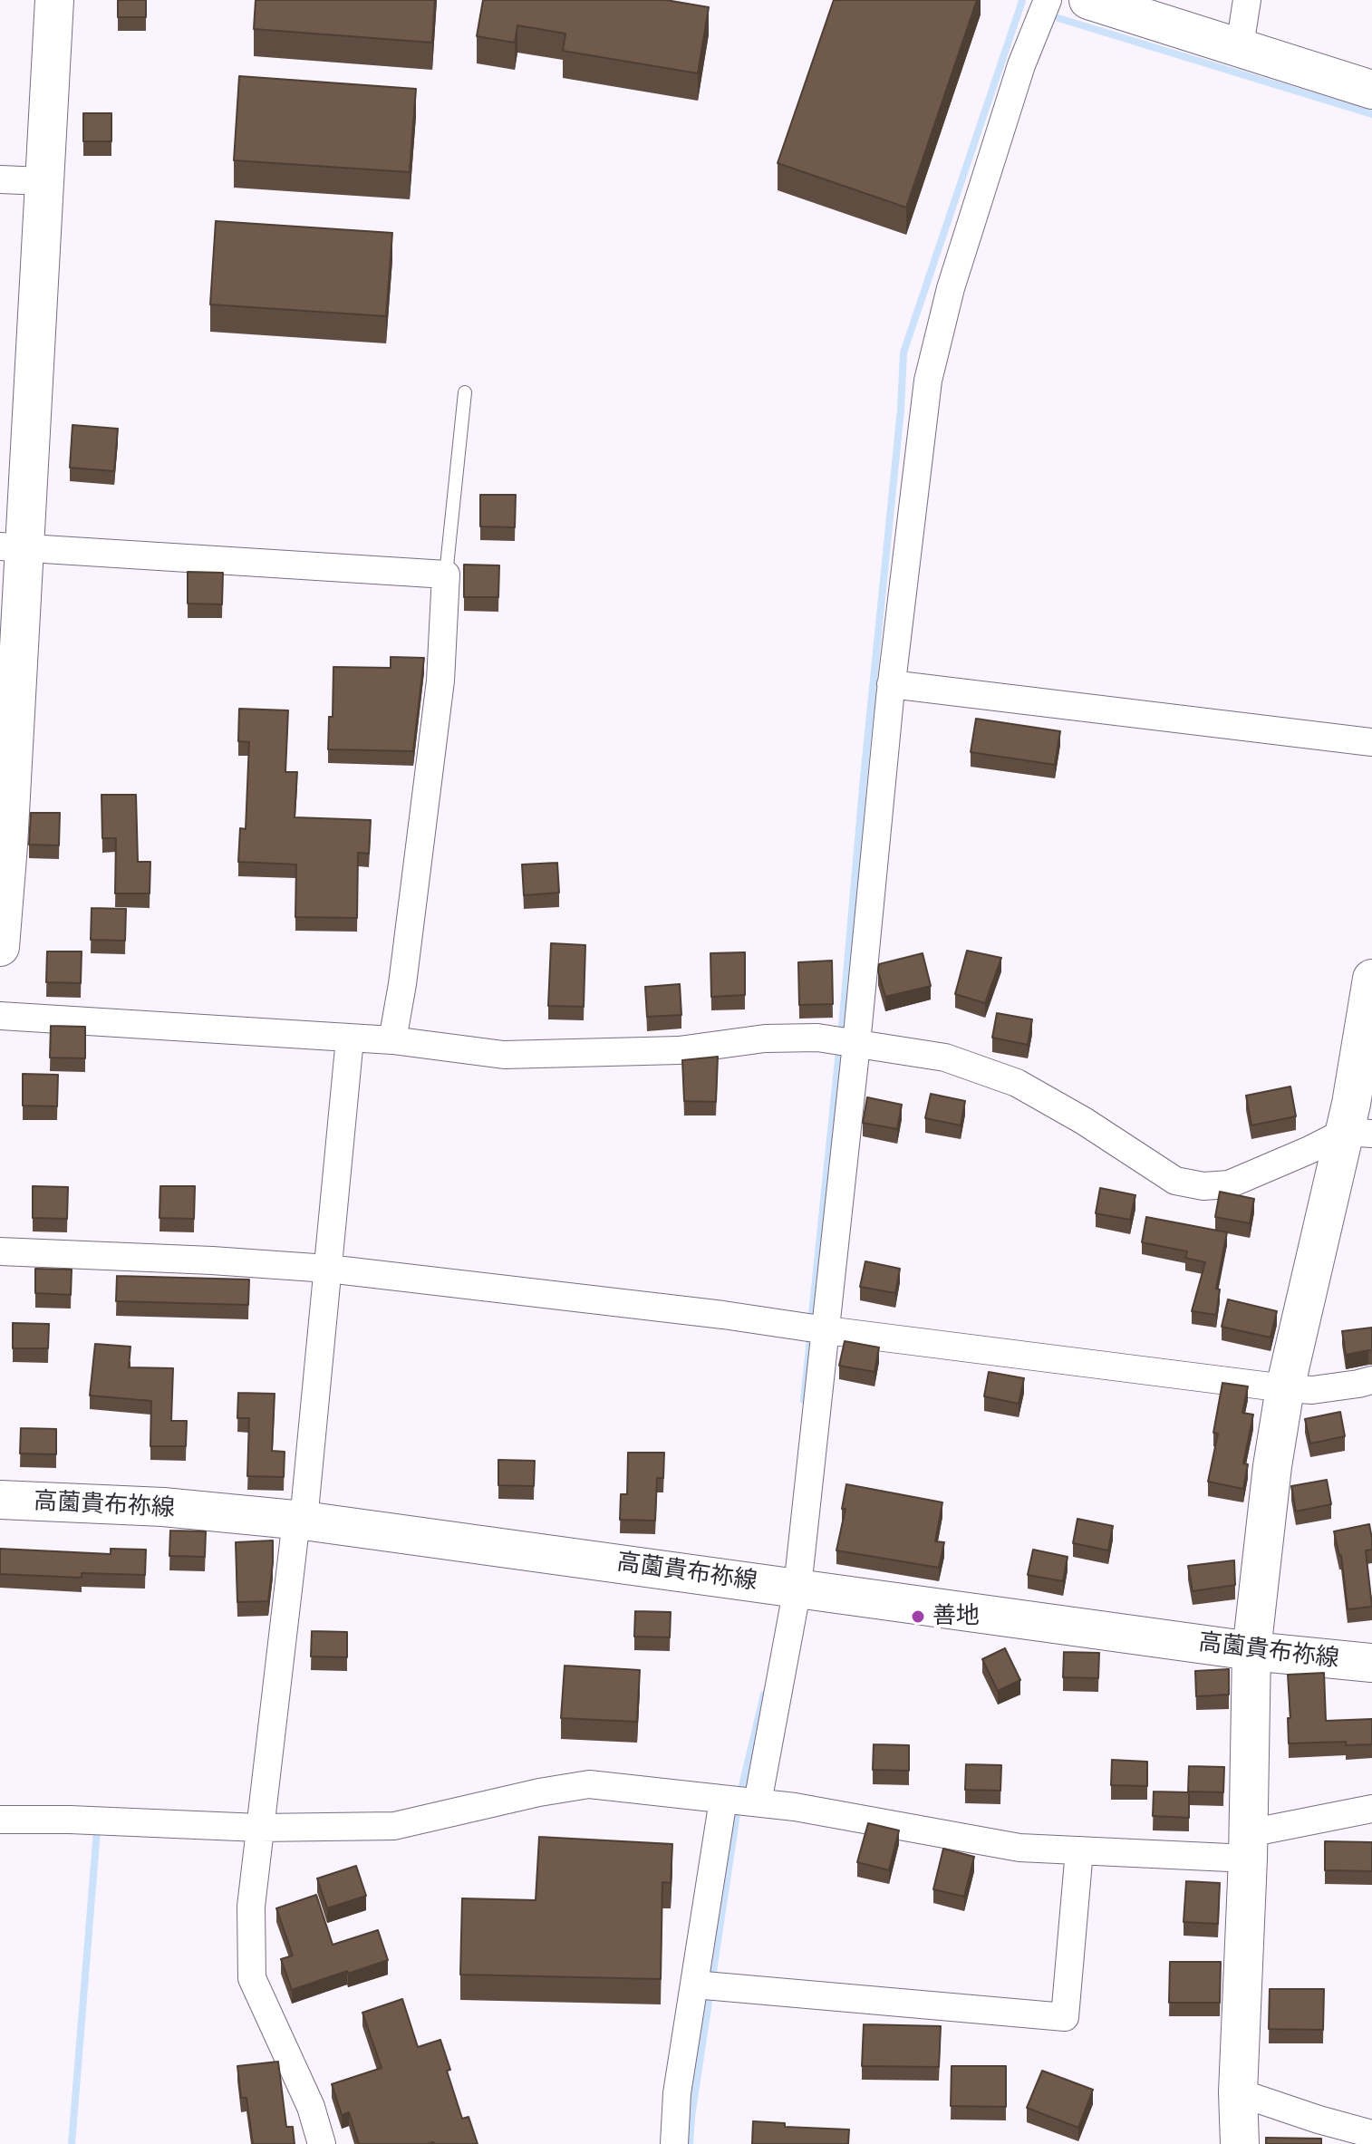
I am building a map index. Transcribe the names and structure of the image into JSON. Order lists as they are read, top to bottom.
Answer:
{
  "streets": {
    "street": ["高薗貴布祢線"]
  },
  "places": ["善地"]
}
